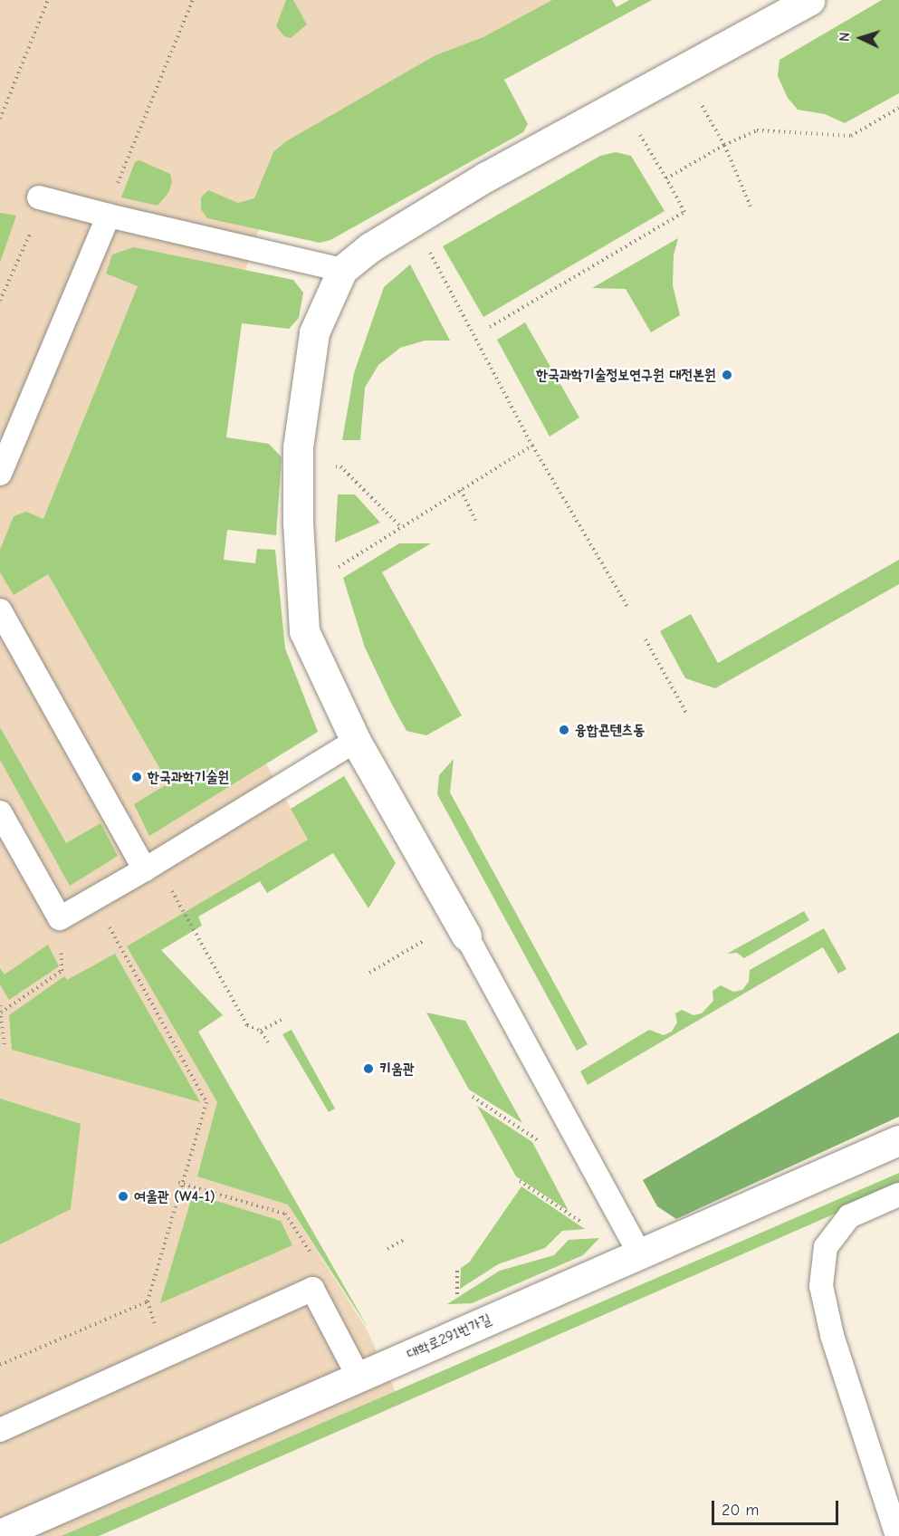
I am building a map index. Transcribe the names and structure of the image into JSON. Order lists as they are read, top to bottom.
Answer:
{
  "streets": {
    "street": ["대학로291번가길"]
  },
  "places": [
    "한국과학기술정보연구원 대전본원",
    "융합콘텐츠동",
    "한국과학기술원",
    "키움관",
    "여울관 (W4-1)"
  ],
  "scale_bar": "20 m",
  "north": "left"
}
